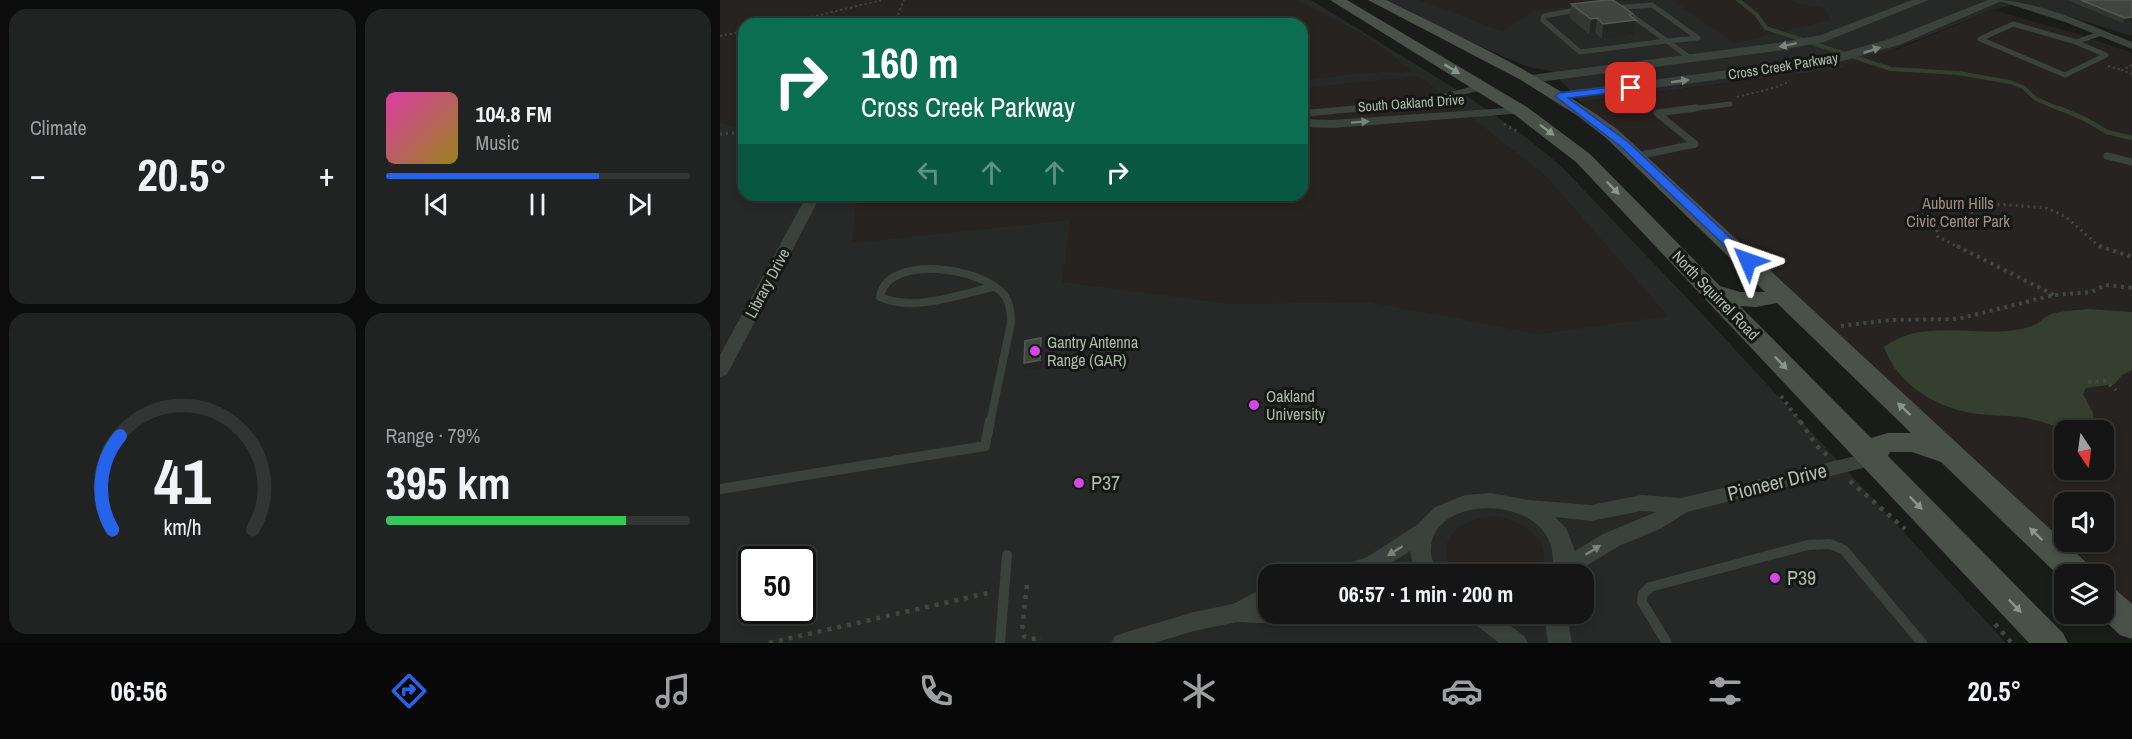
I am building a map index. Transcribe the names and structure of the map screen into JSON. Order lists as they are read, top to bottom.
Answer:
{
  "streets": {
    "main road": ["North Squirrel Road"],
    "street": [
      "Cross Creek Parkway",
      "South Oakland Drive",
      "Library Drive",
      "Pioneer Drive"
    ]
  },
  "crossings": [
    ["South Oakland Drive", "North Squirrel Road"],
    ["North Squirrel Road", "Pioneer Drive"]
  ],
  "parks": ["Auburn Hills Civic Center Park"],
  "places": [
    "Gantry Antenna Range (GAR)",
    "Oakland University",
    "P37",
    "P39"
  ],
  "north": "bottom",
  "page": {
    "tile": [
      "Climate",
      ["Range · 79%", "395 km"]
    ],
    "turn": ["160 m", "Cross Creek Parkway"],
    "song": ["104.8 FM", "Music"],
    "heat": ["−", "20.5°", "+"],
    "limit": "50",
    "trip": "06:57 · 1 min · 200 m",
    "tabs": ["06:56", "20.5°"],
    "gauge": ["41", "km/h"]
  }
}
